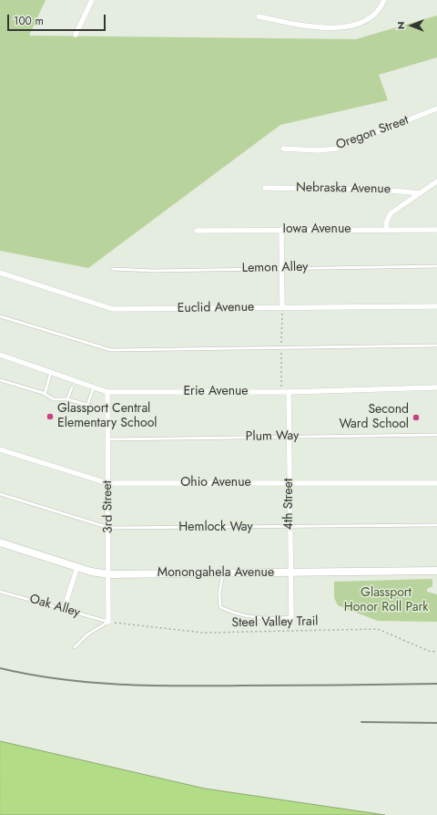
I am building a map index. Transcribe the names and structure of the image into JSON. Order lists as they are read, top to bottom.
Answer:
{
  "streets": {
    "main road": ["Monongahela Avenue"],
    "street": [
      "Oregon Street",
      "Nebraska Avenue",
      "Iowa Avenue",
      "Euclid Avenue",
      "Erie Avenue",
      "Ohio Avenue",
      "4th Street",
      "3rd Street"
    ],
    "lane": [
      "Lemon Alley",
      "Plum Way",
      "Hemlock Way",
      "Oak Alley"
    ],
    "path": ["Steel Valley Trail"]
  },
  "crossings": [
    ["Erie Avenue", "4th Street"],
    ["Erie Avenue", "3rd Street"],
    ["Plum Way", "4th Street"],
    ["Plum Way", "3rd Street"],
    ["Ohio Avenue", "4th Street"],
    ["Ohio Avenue", "3rd Street"],
    ["4th Street", "Hemlock Way"],
    ["4th Street", "Monongahela Avenue"],
    ["3rd Street", "Hemlock Way"],
    ["3rd Street", "Monongahela Avenue"],
    ["3rd Street", "Oak Alley"],
    ["3rd Street", "Steel Valley Trail"],
    ["Oak Alley", "Steel Valley Trail"]
  ],
  "parks": ["Glassport Honor Roll Park"],
  "places": ["Glassport Central Elementary School", "Second Ward School"],
  "scale_bar": "100 m",
  "north": "left"
}
